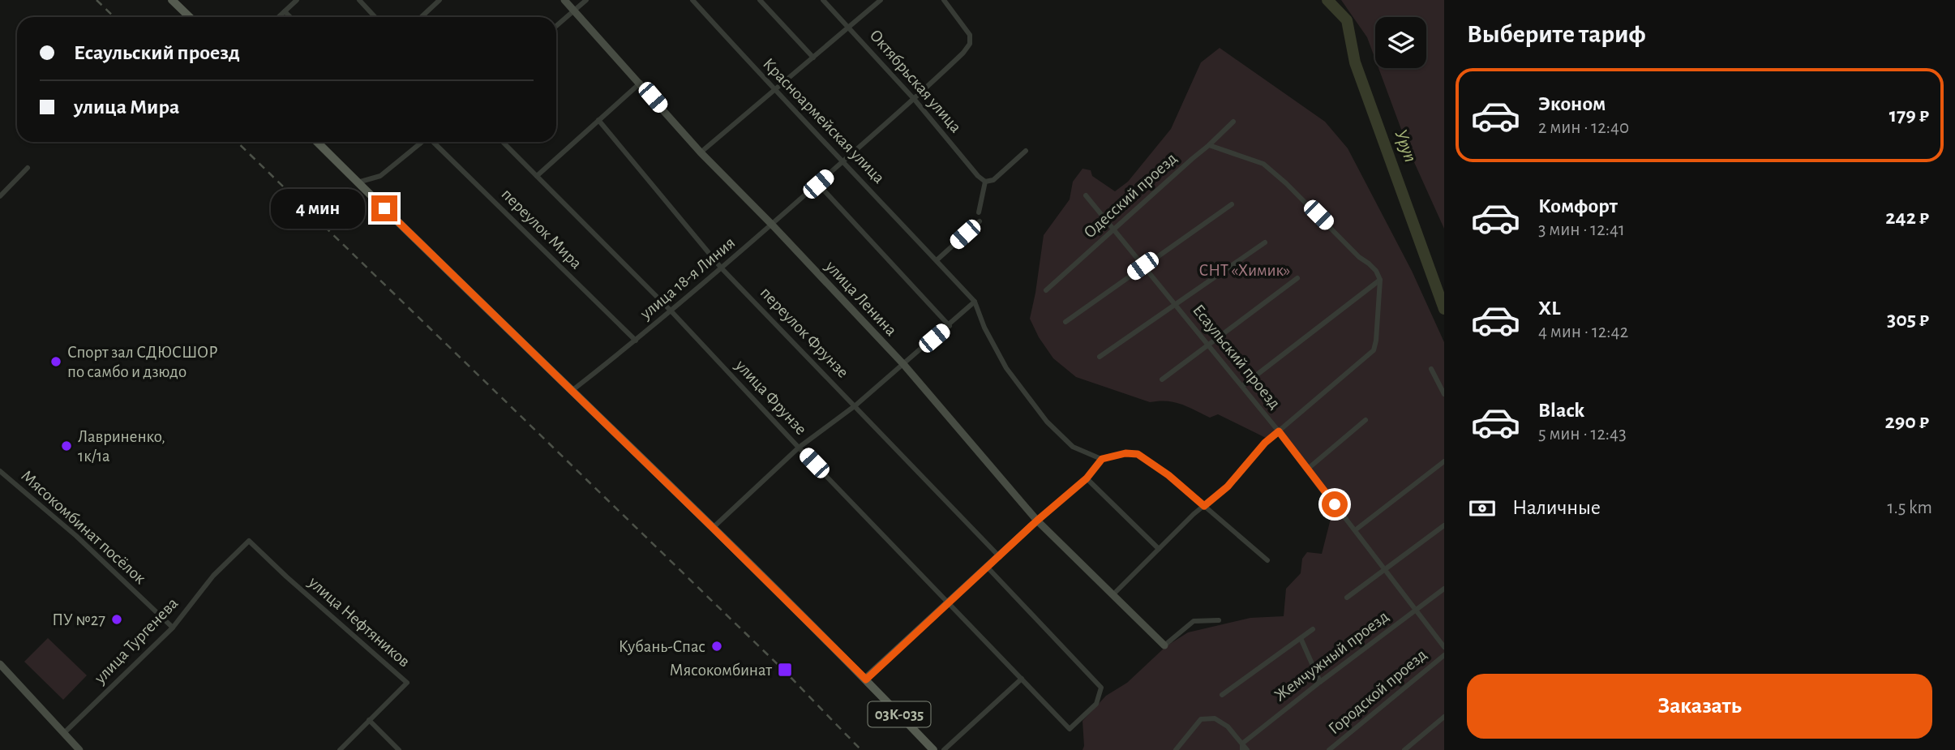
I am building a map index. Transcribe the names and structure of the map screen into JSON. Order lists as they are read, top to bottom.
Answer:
{
  "streets": {
    "main road": ["улица Ленина", "03К-035"],
    "street": [
      "Октябрьская улица",
      "Красноармейская улица",
      "Одесский проезд",
      "переулок Мира",
      "улица 18-я Линия",
      "переулок Фрунзе",
      "Есаульский проезд",
      "улица Фрунзе",
      "Мясокомбинат посёлок",
      "улица Нефтяников",
      "улица Тургенева",
      "Жемчужный проезд",
      "Городской проезд"
    ]
  },
  "crossings": [
    ["Октябрьская улица", "улица 18-я Линия"],
    ["Красноармейская улица", "улица 18-я Линия"],
    ["Одесский проезд", "Есаульский проезд"],
    ["переулок Мира", "улица 18-я Линия"],
    ["улица 18-я Линия", "улица Ленина"],
    ["улица 18-я Линия", "переулок Фрунзе"],
    ["улица 18-я Линия", "улица Фрунзе"],
    ["Есаульский проезд", "Жемчужный проезд"],
    ["Мясокомбинат посёлок", "улица Тургенева"],
    ["улица Нефтяников", "улица Тургенева"]
  ],
  "water": ["Уруп"],
  "parks": ["СНТ «Химик»"],
  "places": {
    "other": [
      "Спорт зал СДЮСШОР по самбо и дзюдо",
      "Лавриненко, 1к/1а",
      "ПУ №27",
      "Кубань-Спас"
    ],
    "transit": ["Мясокомбинат"]
  },
  "page": {
    "heading": "Выберите тариф",
    "banner": ["Есаульский проезд", "улица Мира"],
    "list": [
      {
        "name": "Эконом",
        "note": "2 мин · 12:40",
        "value": "179 ₽"
      },
      {
        "name": "Комфорт",
        "note": "3 мин · 12:41",
        "value": "242 ₽"
      },
      {
        "name": "XL",
        "note": "4 мин · 12:42",
        "value": "305 ₽"
      },
      {
        "name": "Black",
        "note": "5 мин · 12:43",
        "value": "290 ₽"
      }
    ],
    "bubble": "4 мин",
    "pay": ["Наличные", "1.5 km"],
    "buttons": "Заказать"
  }
}
